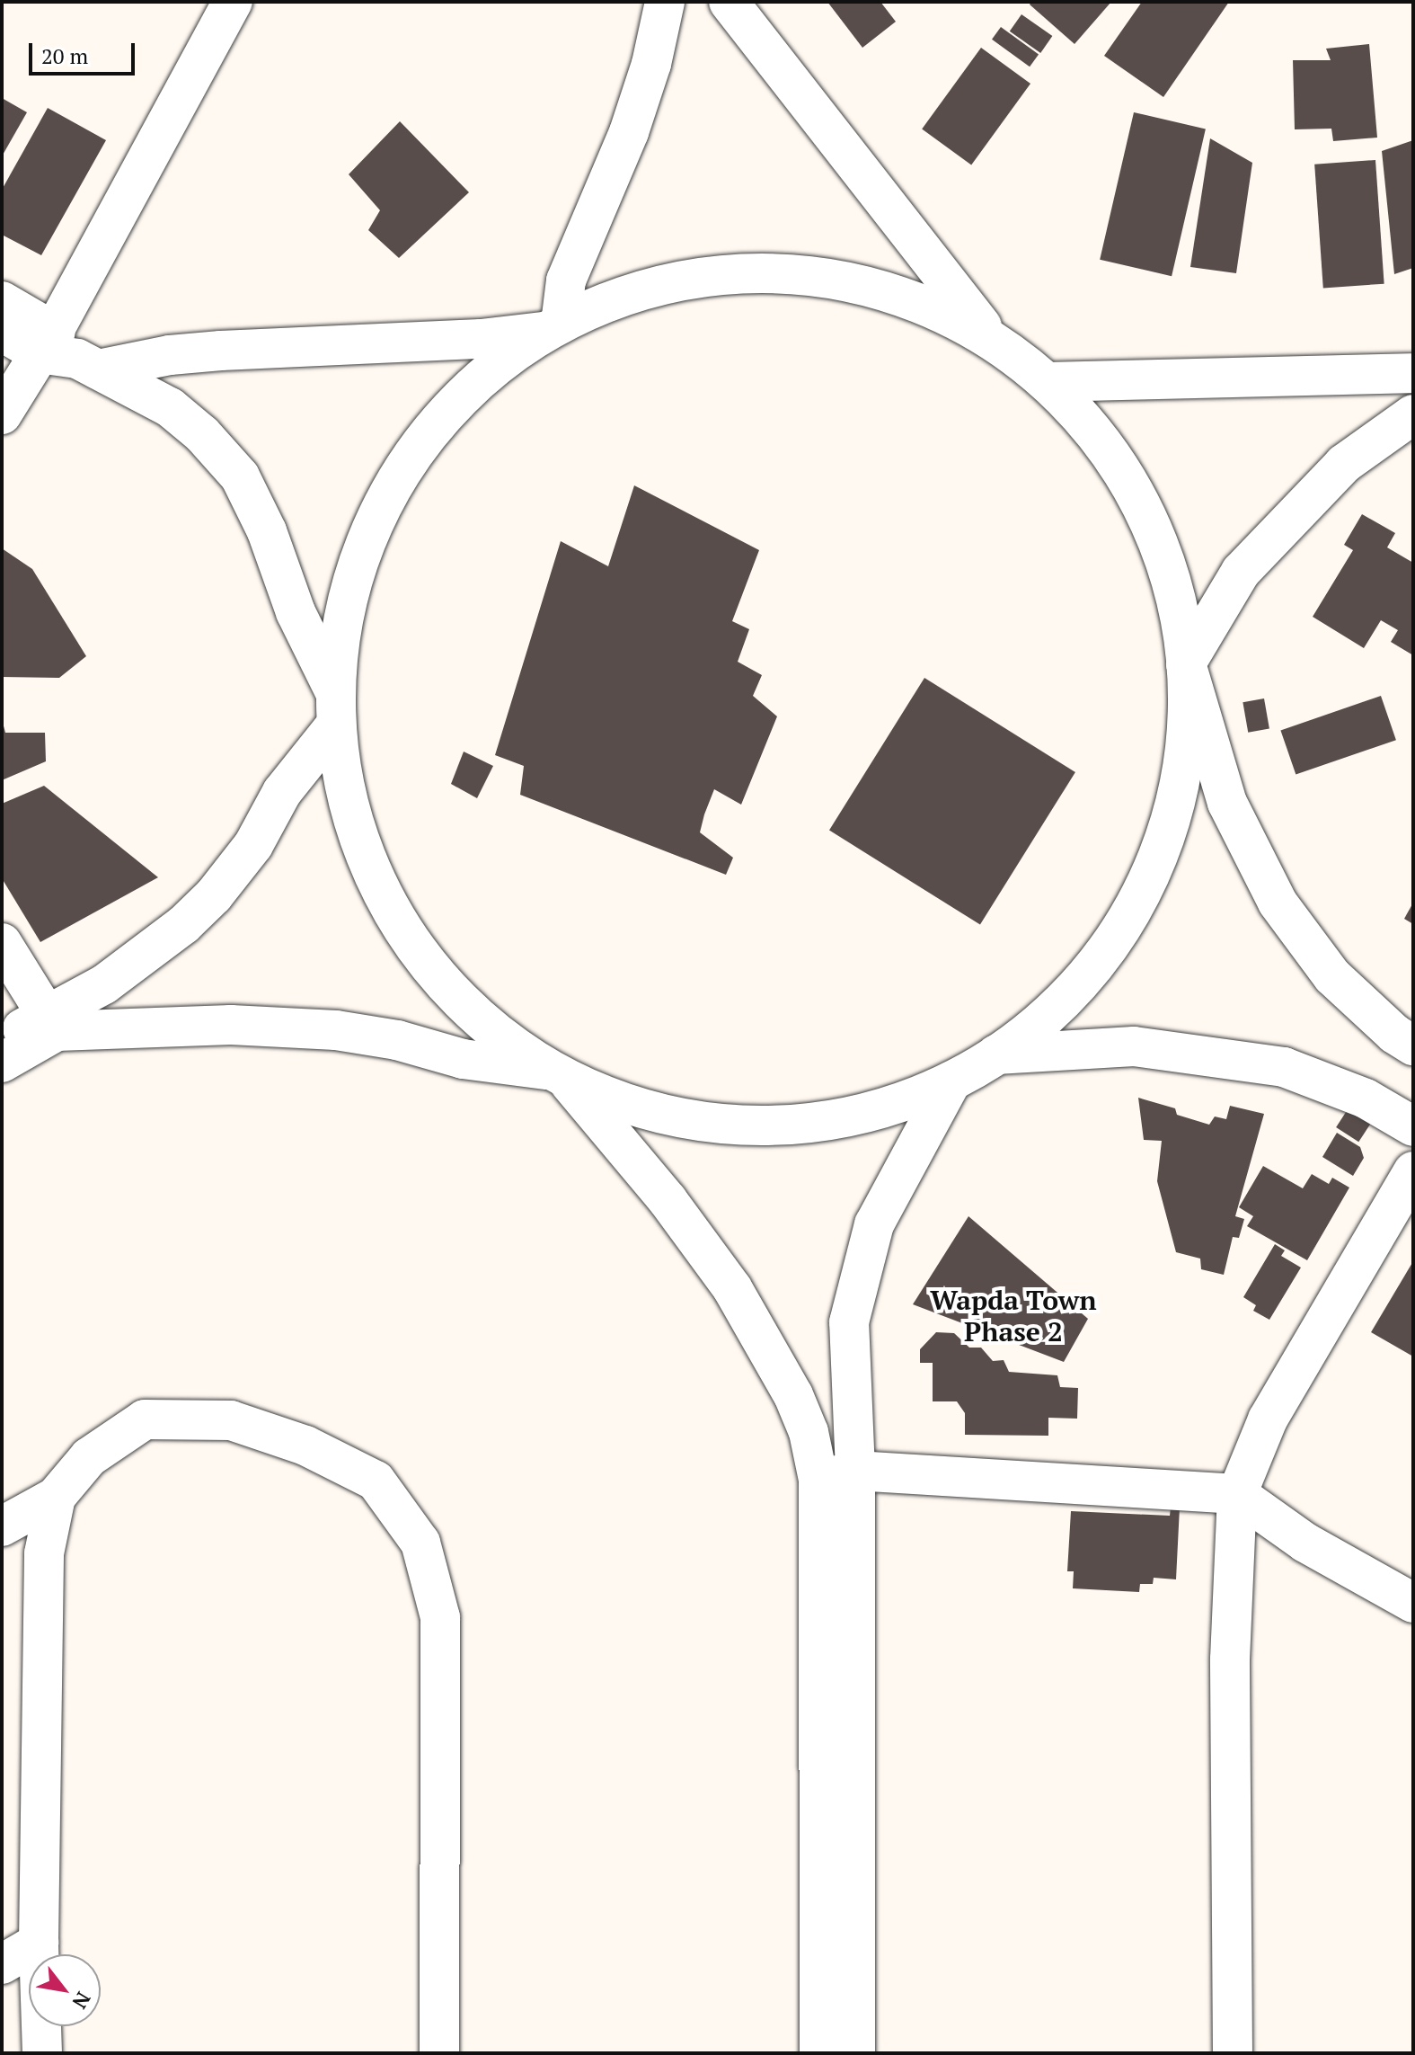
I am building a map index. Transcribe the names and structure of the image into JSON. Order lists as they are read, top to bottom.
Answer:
{
  "districts": ["Wapda Town Phase 2"],
  "scale_bar": "20 m",
  "north": "bottom right"
}
